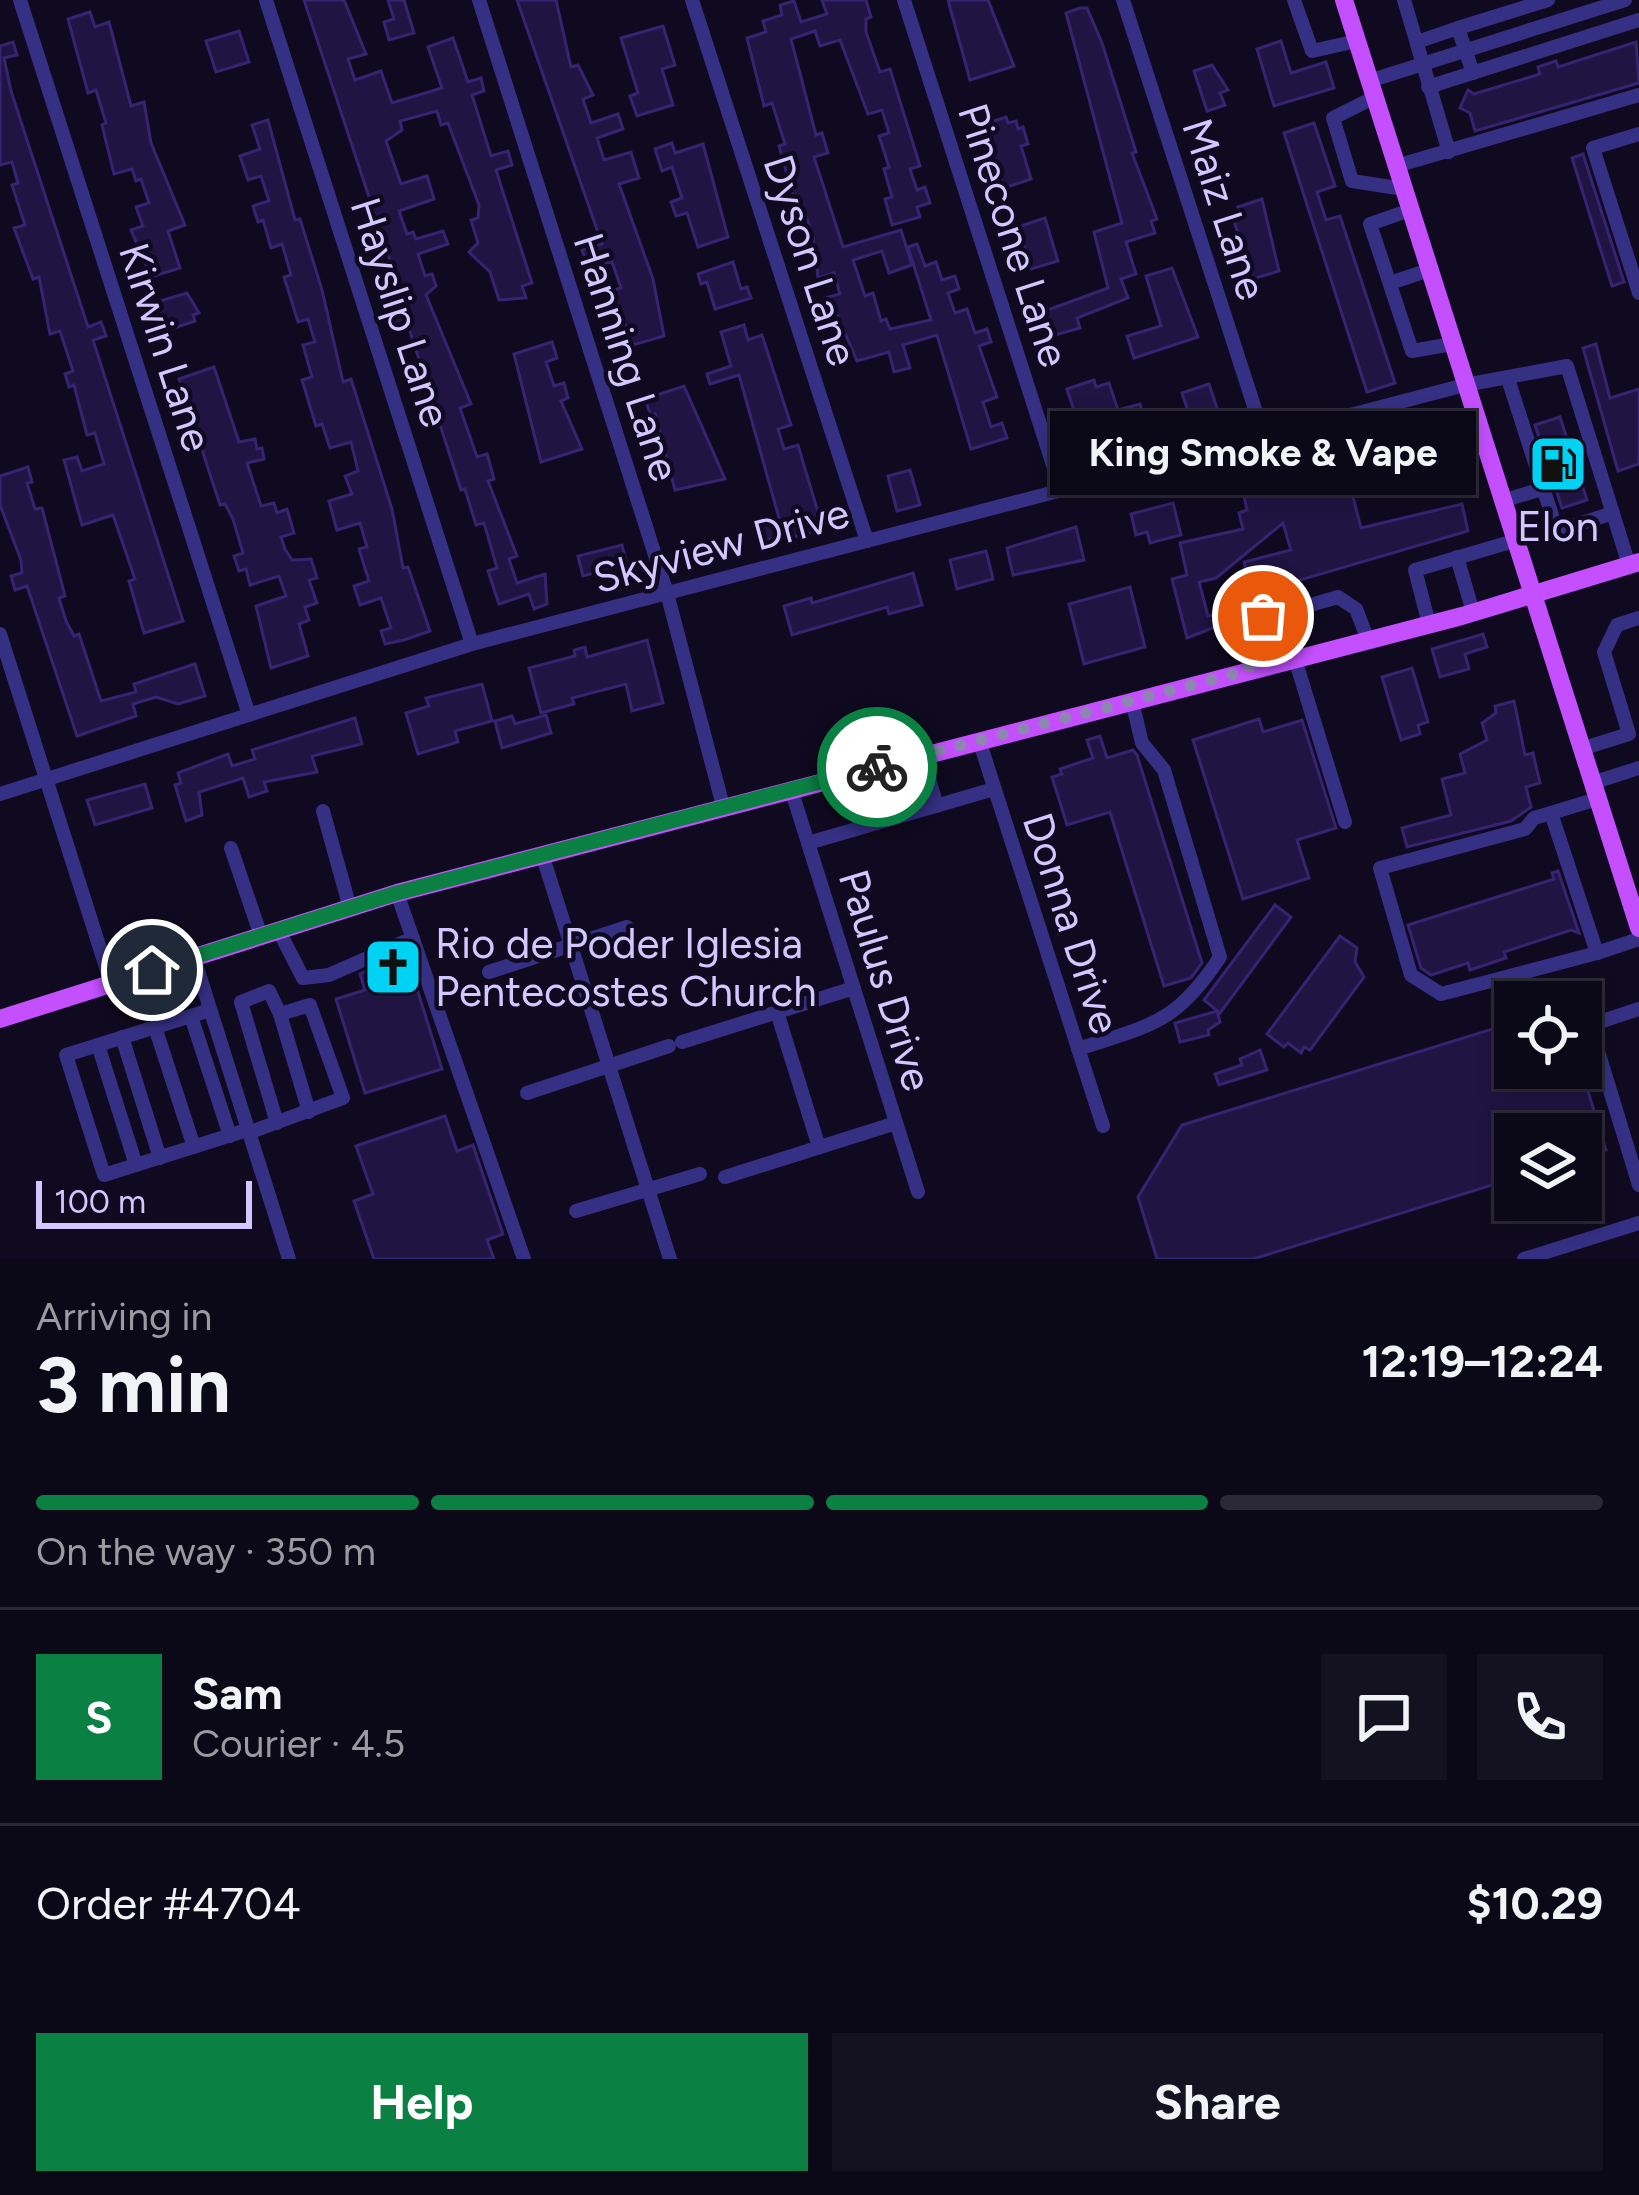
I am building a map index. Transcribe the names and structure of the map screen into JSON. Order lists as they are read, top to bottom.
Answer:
{
  "streets": {
    "street": [
      "Maiz Lane",
      "Pinecone Lane",
      "Dyson Lane",
      "Hayslip Lane",
      "Kirwin Lane",
      "Hanning Lane",
      "Skyview Drive",
      "Donna Drive",
      "Paulus Drive"
    ]
  },
  "crossings": [
    ["Maiz Lane", "Skyview Drive"],
    ["Pinecone Lane", "Skyview Drive"],
    ["Dyson Lane", "Skyview Drive"],
    ["Hayslip Lane", "Skyview Drive"],
    ["Kirwin Lane", "Skyview Drive"],
    ["Hanning Lane", "Skyview Drive"]
  ],
  "places": {
    "fuel station": ["Elon"],
    "other": ["King Smoke & Vape"],
    "church": ["Rio de Poder Iglesia Pentecostes Church"]
  },
  "scale_bar": "100 m",
  "page": {
    "bubble": "King Smoke & Vape",
    "scale": "100 m",
    "heading": ["3 min", "Arriving in", "12:19–12:24"],
    "panel": [
      "Sam",
      "Courier · 4.5",
      "Order #4704",
      "$10.29"
    ],
    "bar": "On the way · 350 m",
    "round": "S",
    "buttons": ["Help", "Share"]
  }
}
